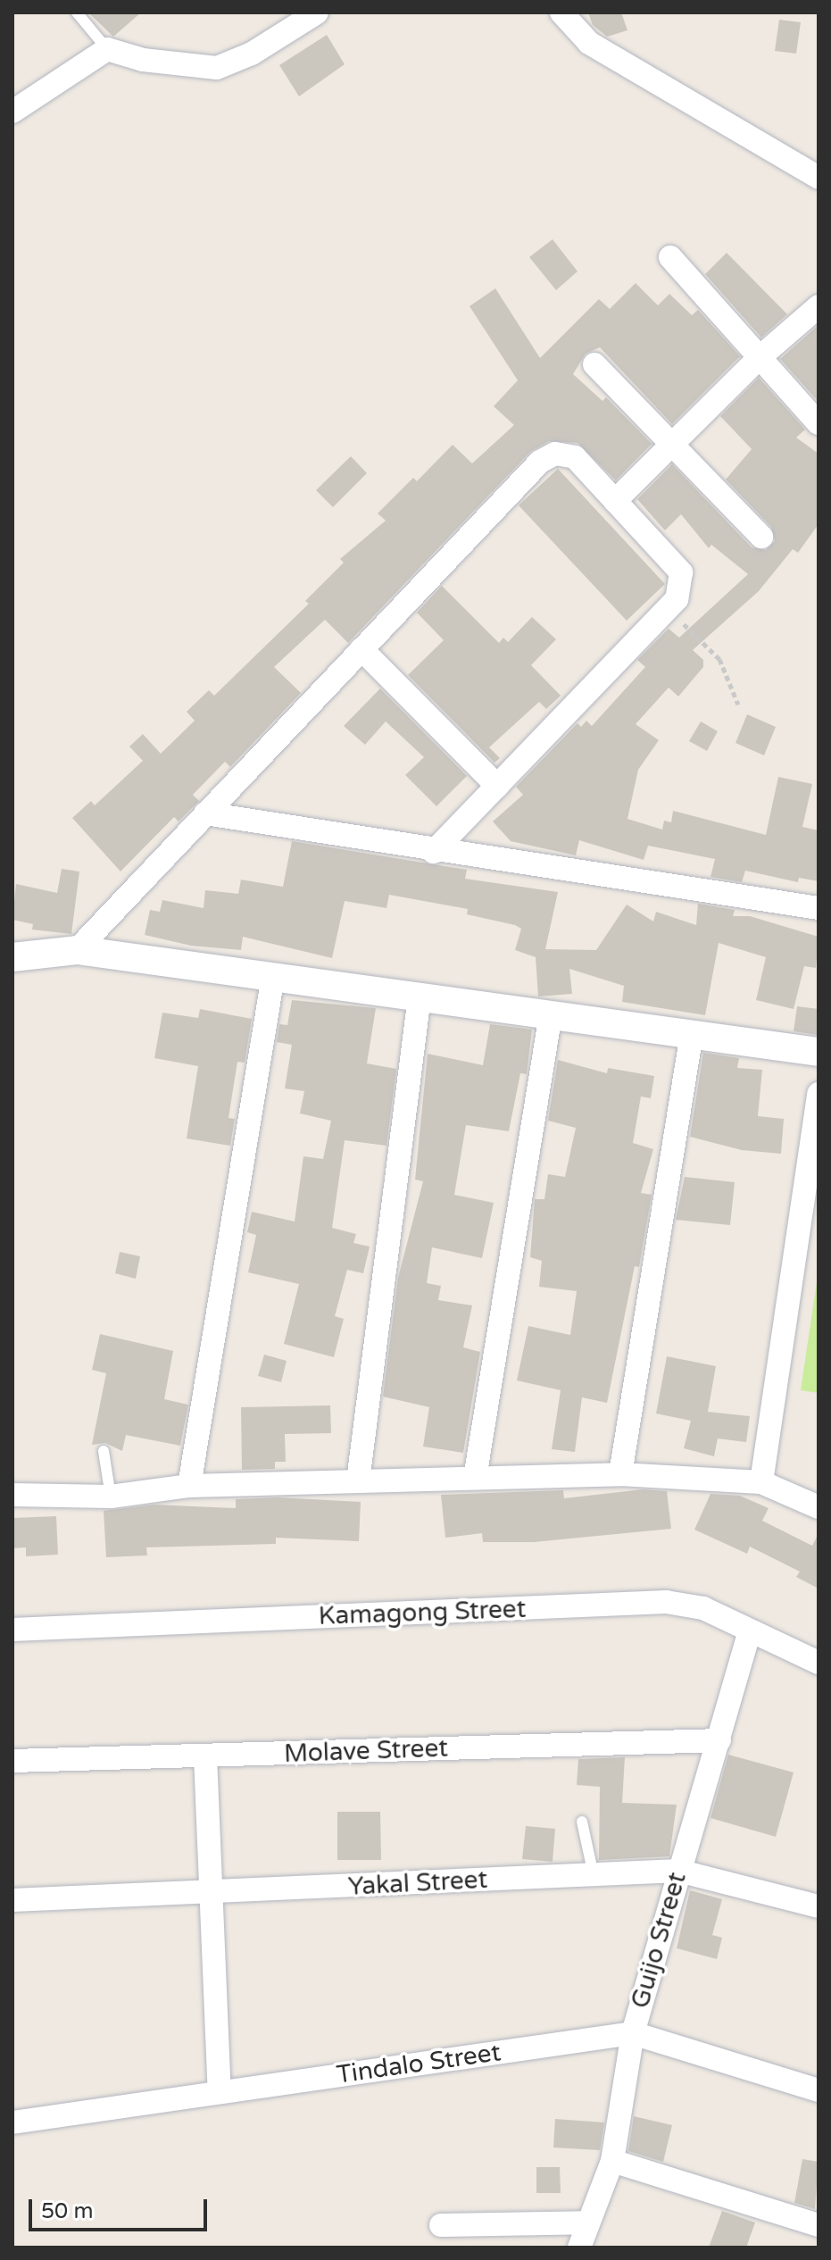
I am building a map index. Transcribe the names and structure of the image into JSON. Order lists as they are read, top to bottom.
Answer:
{
  "streets": {
    "street": [
      "Kamagong Street",
      "Molave Street",
      "Yakal Street",
      "Guijo Street",
      "Tindalo Street"
    ]
  },
  "crossings": [
    ["Kamagong Street", "Guijo Street"],
    ["Molave Street", "Guijo Street"],
    ["Yakal Street", "Guijo Street"],
    ["Guijo Street", "Tindalo Street"]
  ],
  "scale_bar": "50 m"
}
